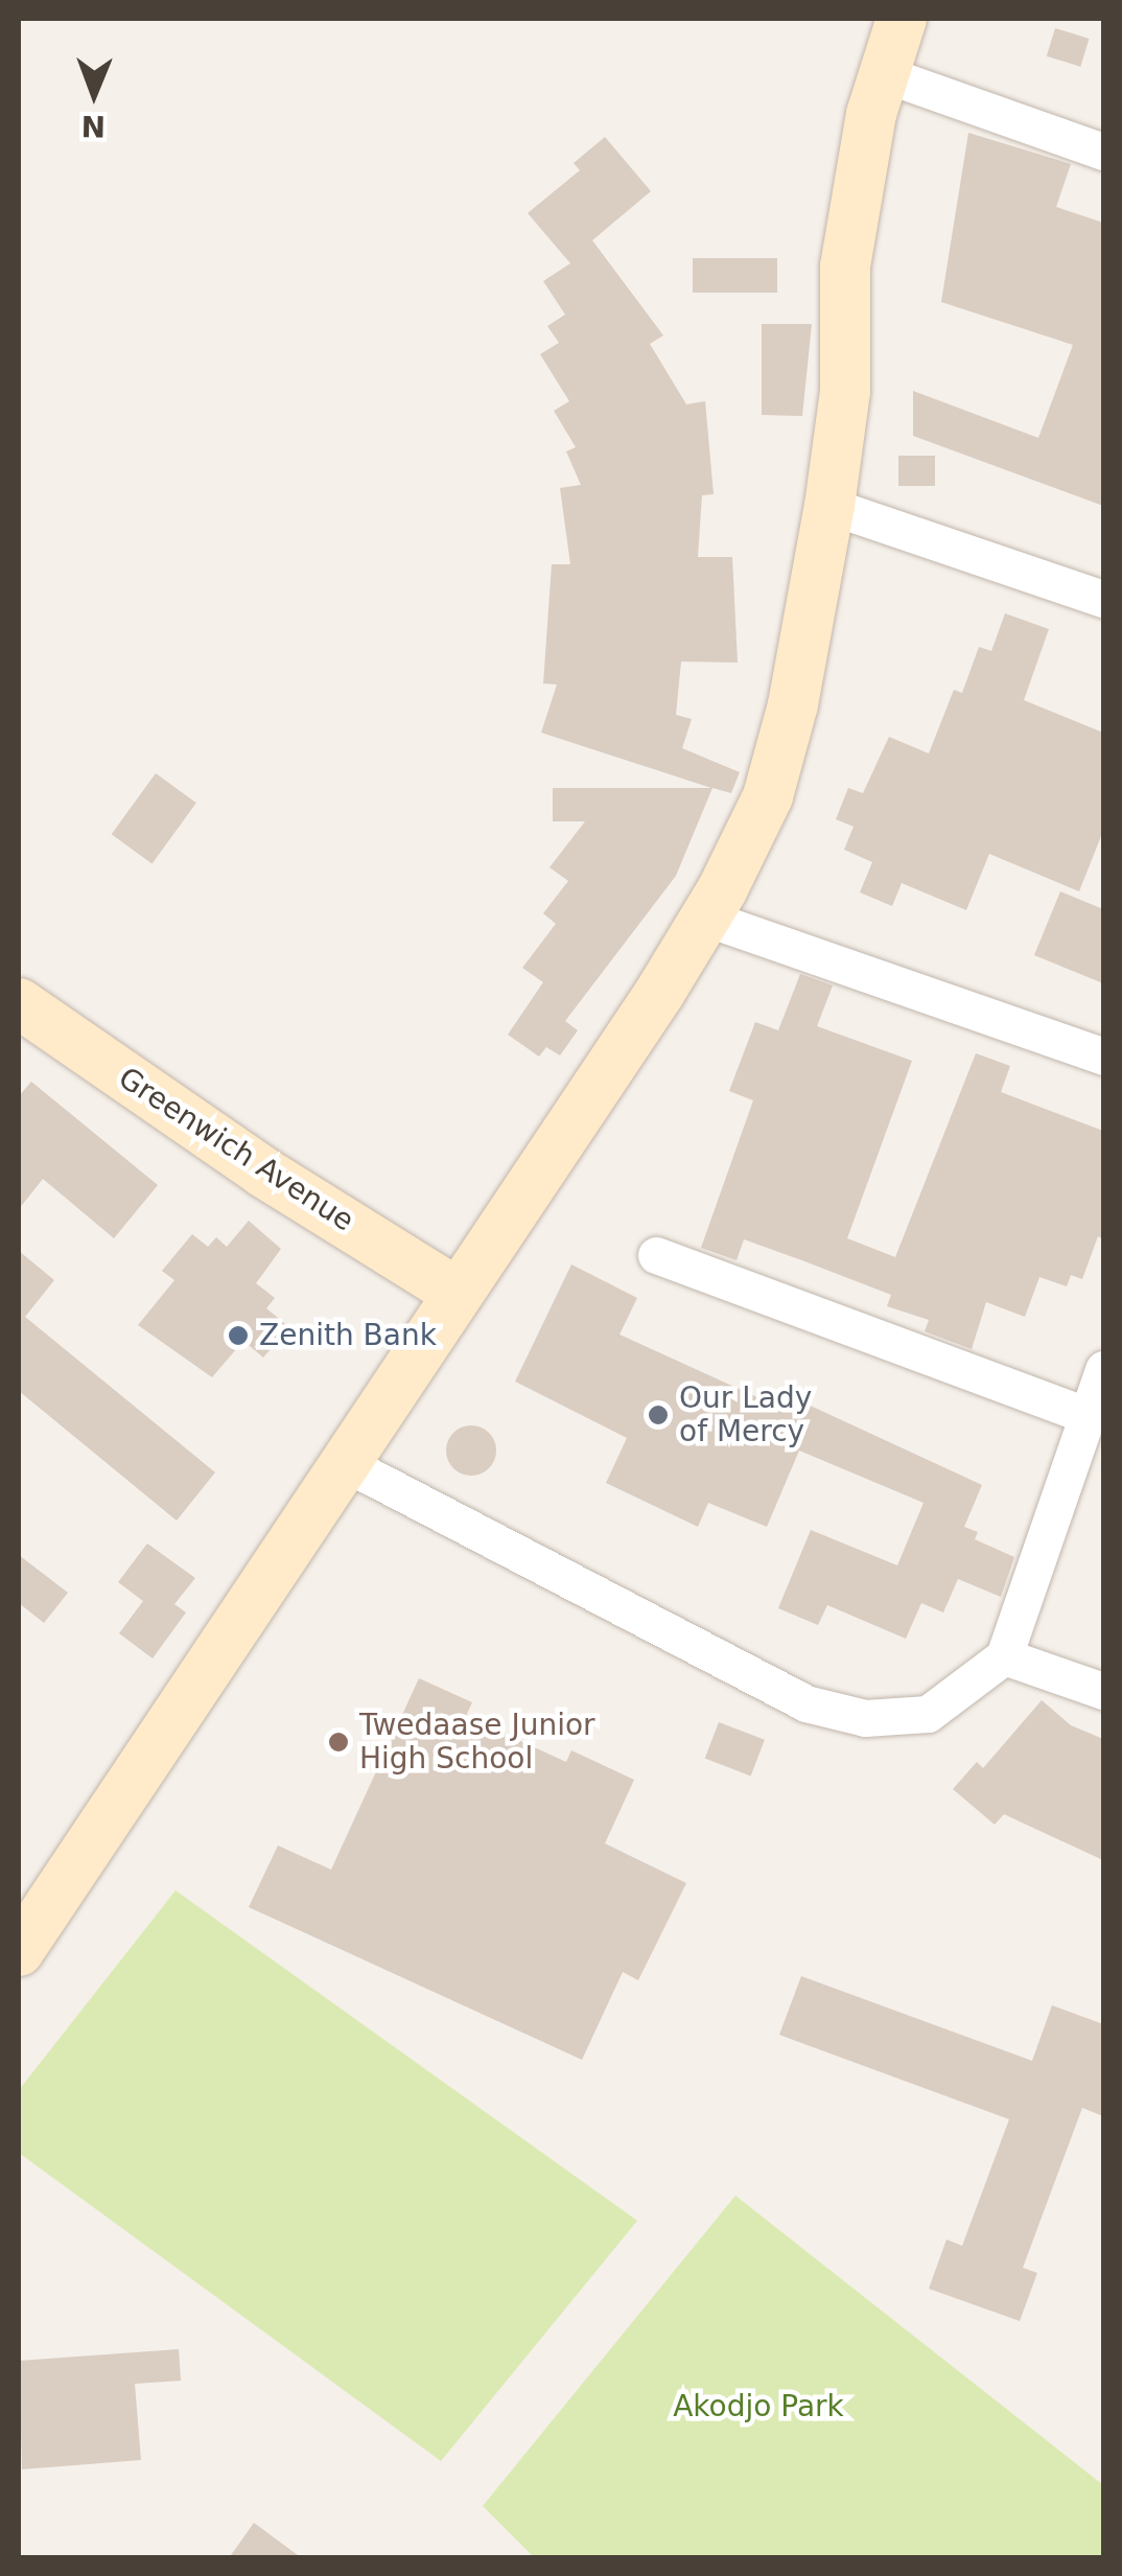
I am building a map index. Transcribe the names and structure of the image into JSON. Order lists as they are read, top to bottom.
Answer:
{
  "streets": {
    "street": ["Greenwich Avenue"]
  },
  "parks": ["Akodjo Park"],
  "places": ["Zenith Bank", "Our Lady of Mercy", "Twedaase Junior High School"],
  "north": "bottom"
}
